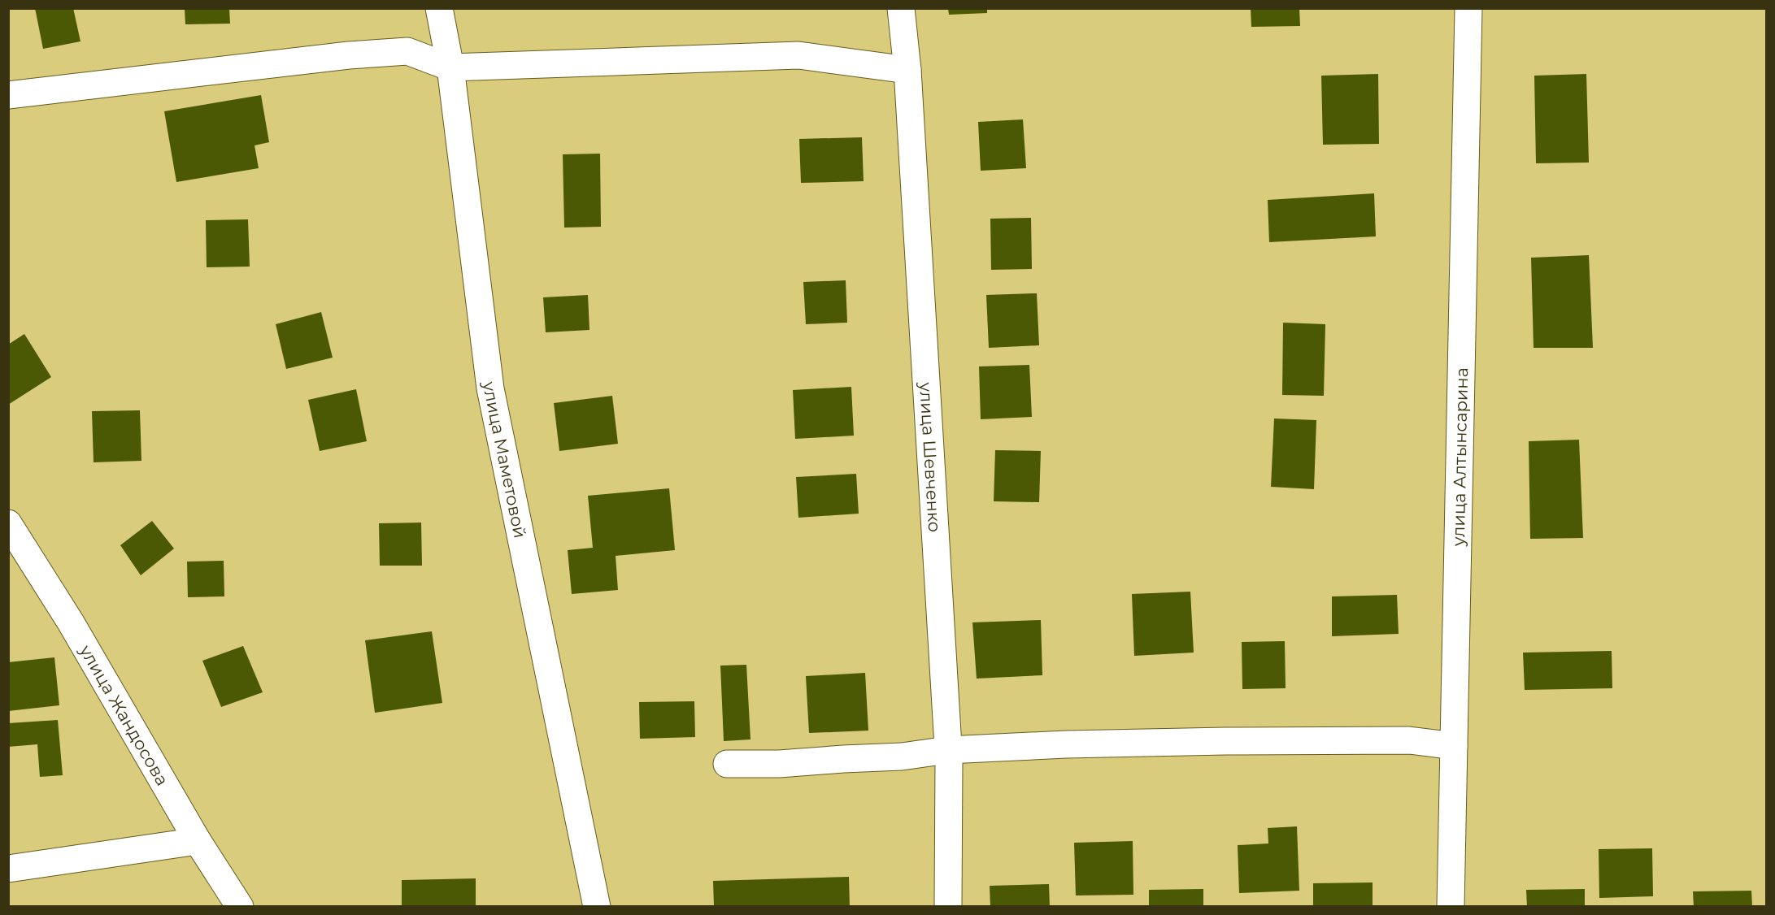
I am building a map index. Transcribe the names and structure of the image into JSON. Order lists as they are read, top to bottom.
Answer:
{
  "streets": {
    "street": [
      "улица Шевченко",
      "улица Алтынсарина",
      "улица Маметовой",
      "улица Жандосова"
    ]
  }
}
